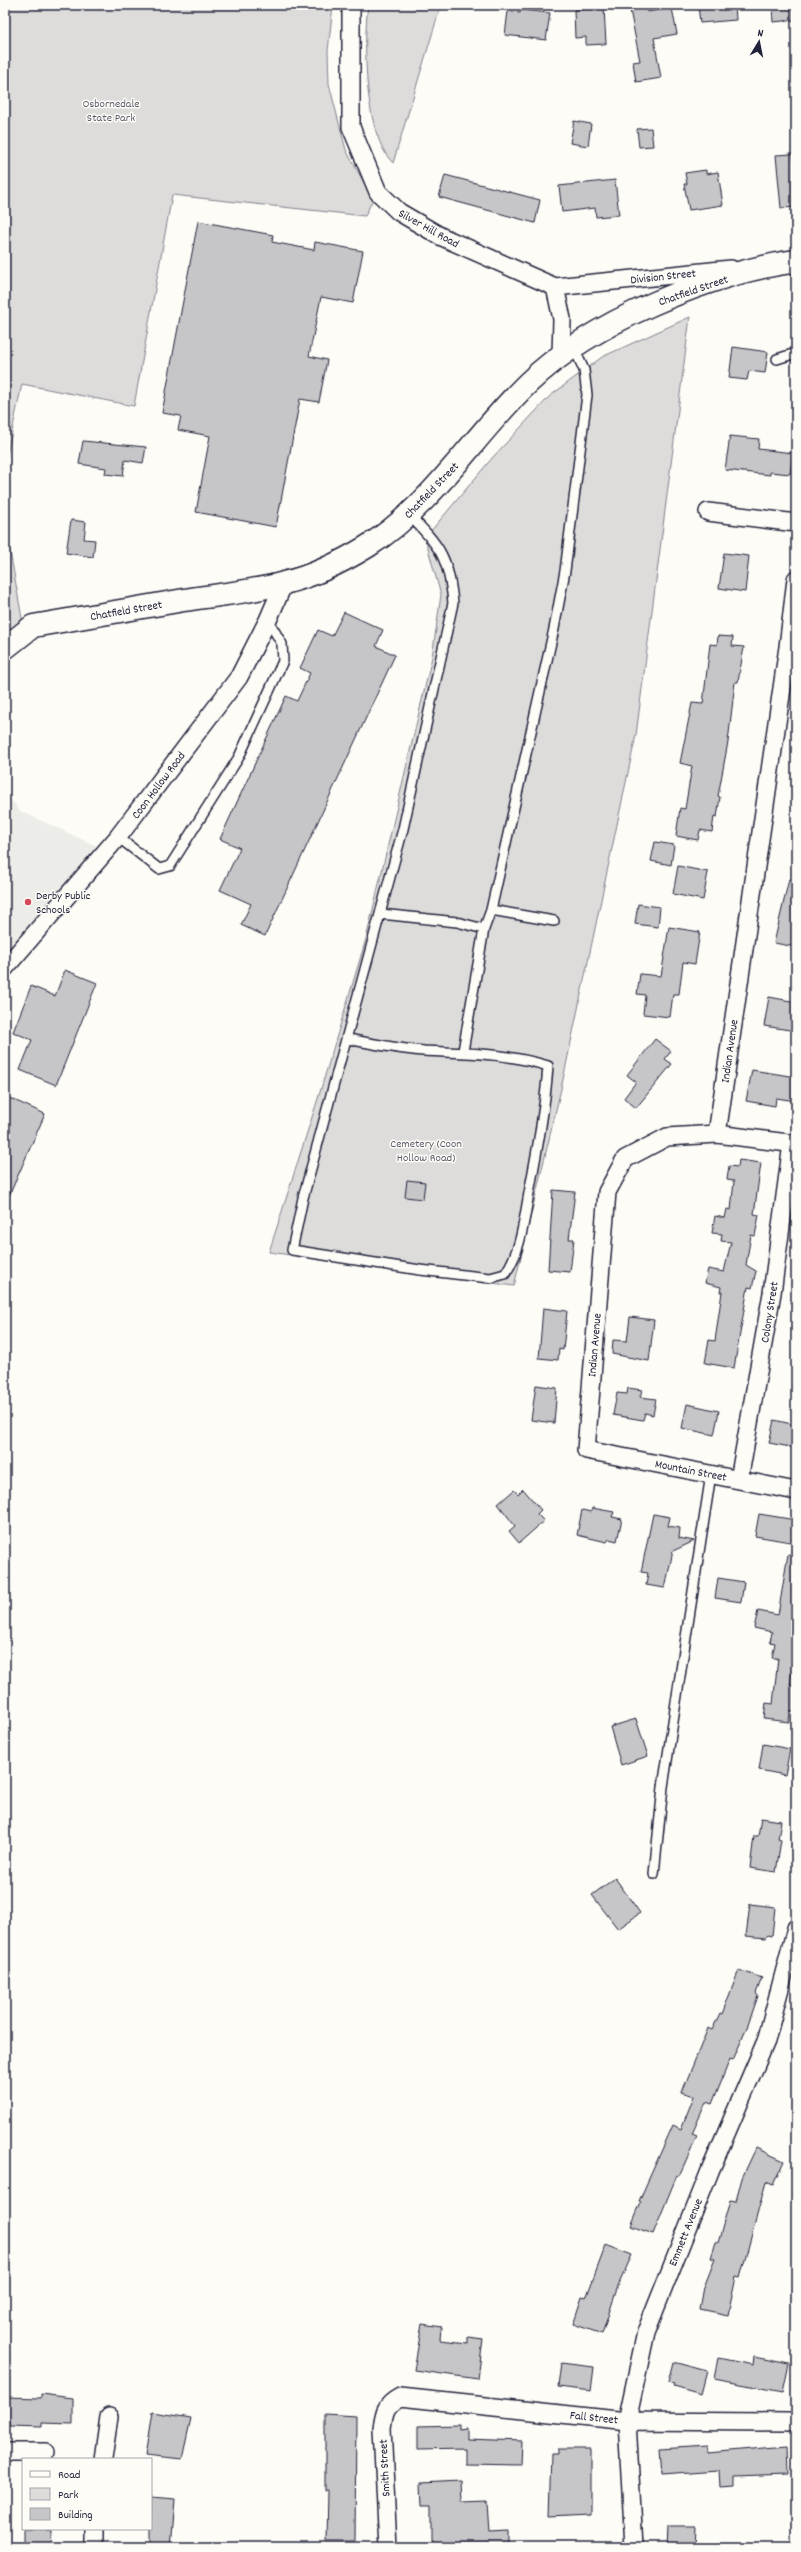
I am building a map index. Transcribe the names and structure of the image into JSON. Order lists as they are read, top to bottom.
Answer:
{
  "streets": {
    "street": [
      "Silver Hill Road",
      "Division Street",
      "Chatfield Street",
      "Coon Hollow Road",
      "Indian Avenue",
      "Colony Street",
      "Mountain Street",
      "Emmett Avenue",
      "Fall Street",
      "Smith Street"
    ]
  },
  "crossings": [
    ["Silver Hill Road", "Division Street"],
    ["Division Street", "Chatfield Street"],
    ["Chatfield Street", "Coon Hollow Road"],
    ["Indian Avenue", "Mountain Street"],
    ["Colony Street", "Mountain Street"],
    ["Emmett Avenue", "Fall Street"],
    ["Fall Street", "Smith Street"]
  ],
  "parks": ["Osbornedale State Park", "Cemetery (Coon Hollow Road)"],
  "places": ["Derby Public Schools"],
  "legend": ["Road", "Park", "Building"],
  "north": "top"
}
